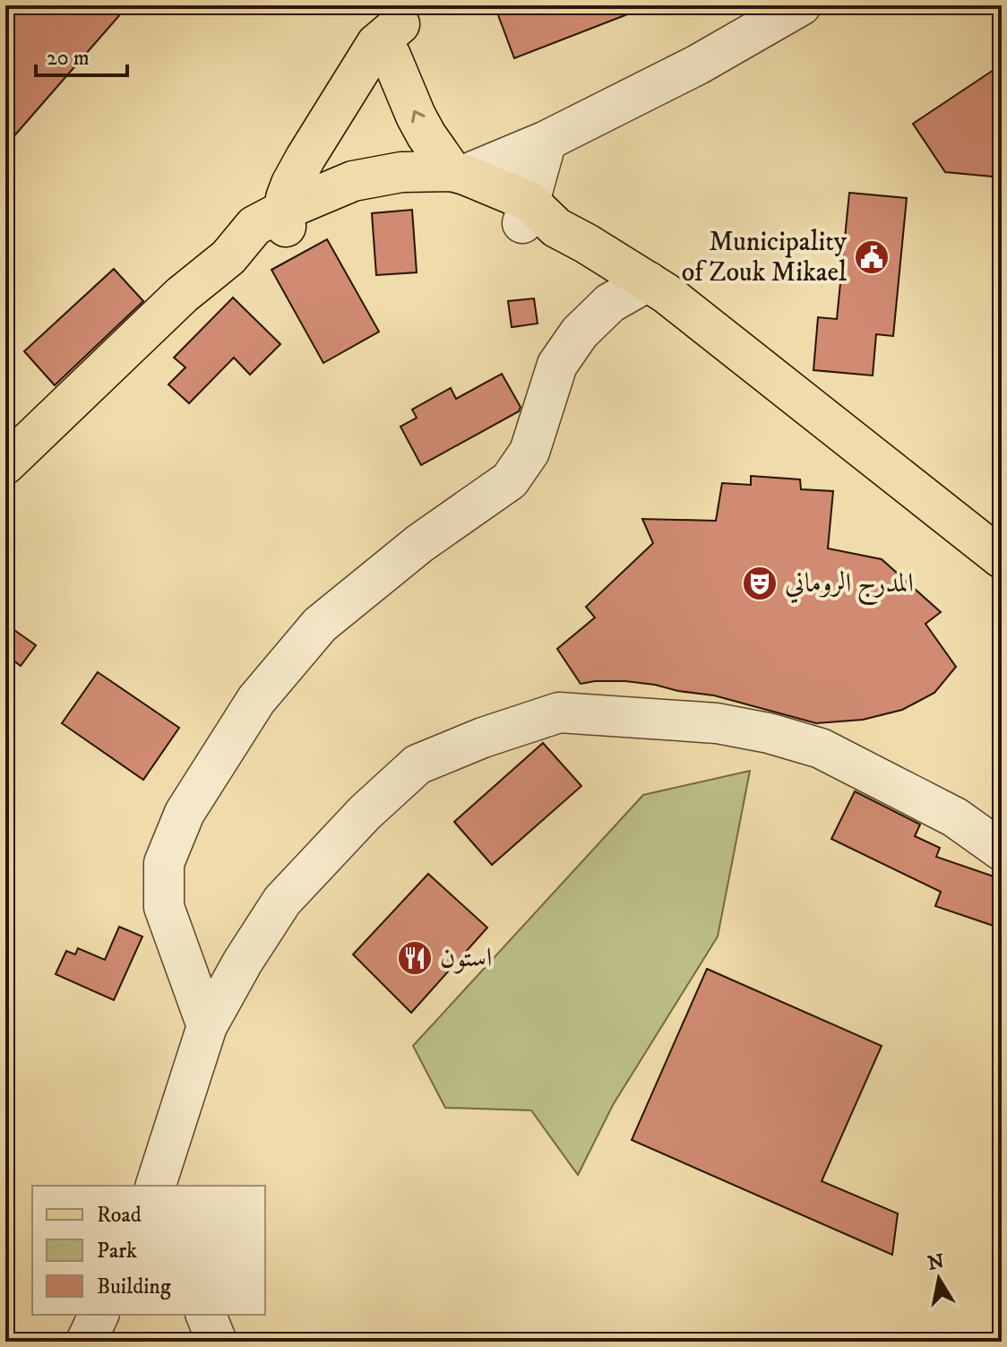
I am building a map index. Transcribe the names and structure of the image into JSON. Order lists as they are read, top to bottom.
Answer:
{
  "places": {
    "public building": ["Municipality of Zouk Mikael"],
    "theatre": ["المدرج الروماني"],
    "restaurant": ["استون"]
  },
  "legend": ["Road", "Park", "Building"],
  "scale_bar": "20 m",
  "north": "top"
}
